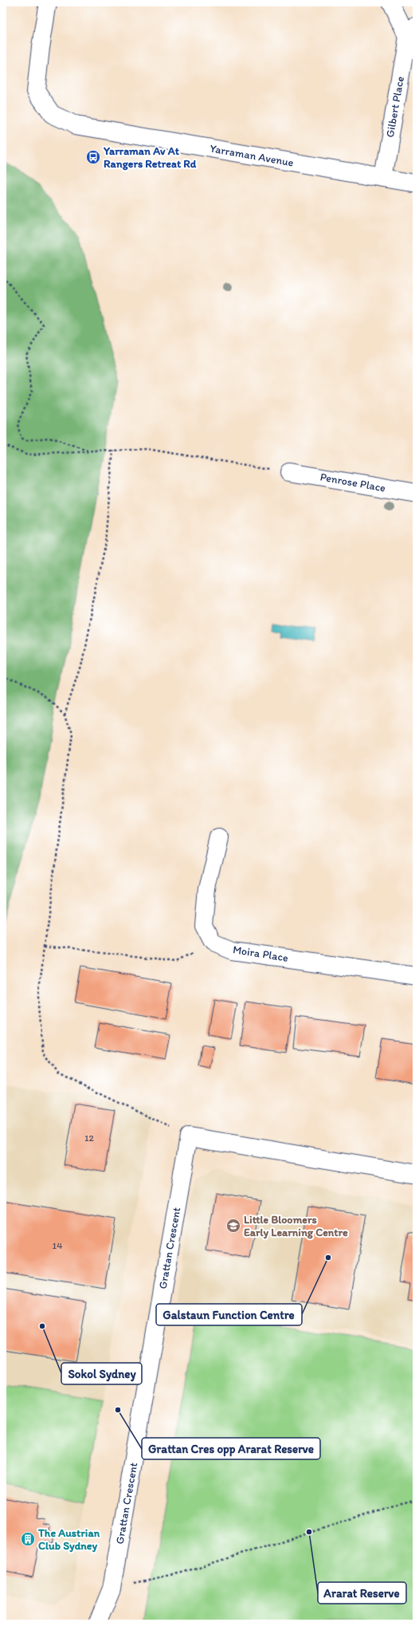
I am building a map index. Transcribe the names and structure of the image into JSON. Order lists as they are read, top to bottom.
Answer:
{
  "streets": {
    "street": [
      "Gilbert Place",
      "Yarraman Avenue",
      "Penrose Place",
      "Moira Place",
      "Grattan Crescent"
    ]
  },
  "crossings": [
    ["Gilbert Place", "Yarraman Avenue"]
  ],
  "places": {
    "bus stop": ["Yarraman Av At Rangers Retreat Rd"],
    "school or university": ["Little Bloomers Early Learning Centre"],
    "other": [
      "Galstaun Function Centre",
      "Sokol Sydney",
      "Grattan Cres opp Ararat Reserve",
      "Ararat Reserve"
    ],
    "building": ["The Austrian Club Sydney"]
  },
  "house_numbers": ["12", "14"]
}
